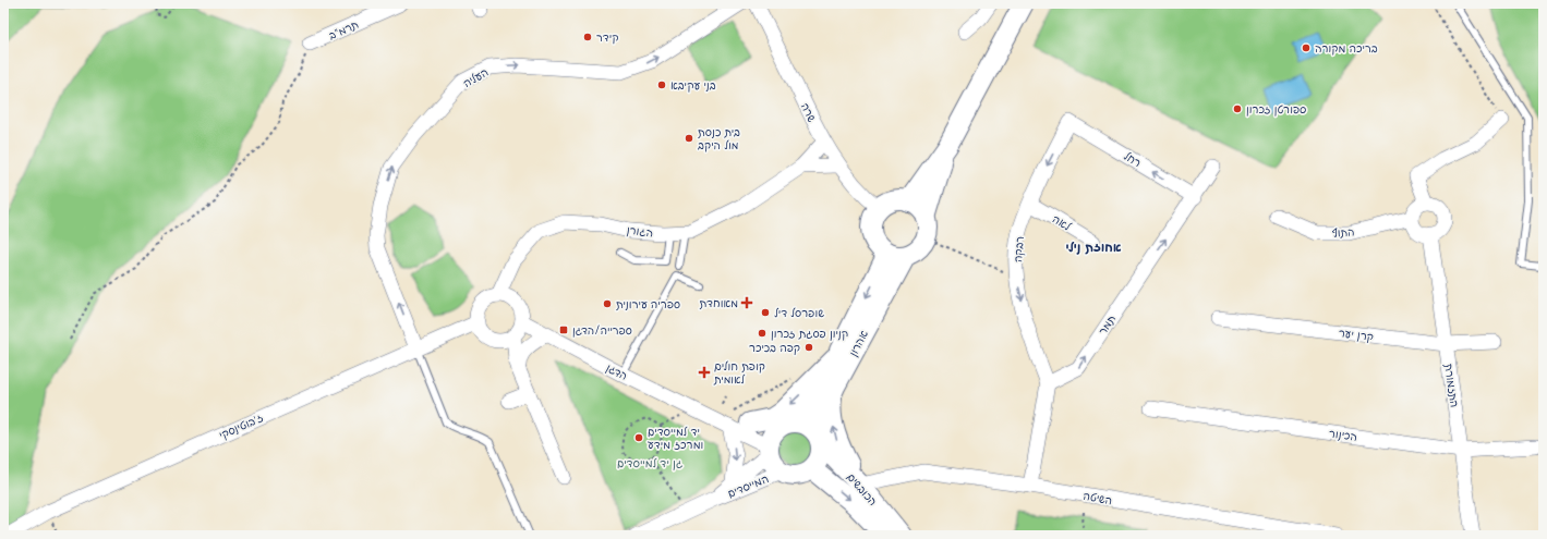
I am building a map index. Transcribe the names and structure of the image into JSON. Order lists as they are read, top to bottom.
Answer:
{
  "streets": {
    "street": [
      "תרמ\"ב",
      "העליה",
      "שרה",
      "רחל",
      "לאה",
      "הגורן",
      "התוף",
      "רבקה",
      "תמר",
      "קרן יער",
      "אהרון",
      "הדגן",
      "התזמורת",
      "ז'בוטינסקי",
      "הכינור",
      "המייסדים",
      "הכובשים",
      "השיטה"
    ]
  },
  "crossings": [
    ["העליה", "שרה"],
    ["העליה", "ז'בוטינסקי"],
    ["שרה", "הגורן"],
    ["שרה", "אהרון"],
    ["רחל", "רבקה"],
    ["רחל", "תמר"],
    ["לאה", "רבקה"],
    ["הגורן", "הדגן"],
    ["הגורן", "ז'בוטינסקי"],
    ["התוף", "התזמורת"],
    ["רבקה", "תמר"],
    ["קרן יער", "התזמורת"],
    ["אהרון", "הדגן"],
    ["אהרון", "המייסדים"],
    ["אהרון", "הכובשים"],
    ["הדגן", "ז'בוטינסקי"],
    ["הדגן", "המייסדים"],
    ["הדגן", "הכובשים"],
    ["התזמורת", "הכינור"],
    ["המייסדים", "הכובשים"],
    ["הכובשים", "השיטה"]
  ],
  "one_way": ["רחל", "תמר"],
  "districts": ["אחוזת נילי"],
  "parks": ["גן יד למייסדים"],
  "places": {
    "other": [
      "קידר",
      "בריכה מקורה",
      "בני עקיבא",
      "ספורטן זכרון",
      "בית כנסת מול היקב",
      "ספריה עירונית",
      "שופרסל דיל",
      "קניון פסגת זכרון",
      "קפה בכיכר",
      "יד למייסדים ומרכז מידע"
    ],
    "health": ["מאוחדת", "קופת חולים לאומית"],
    "transit": ["ספרייה/הדגן"]
  }
}
